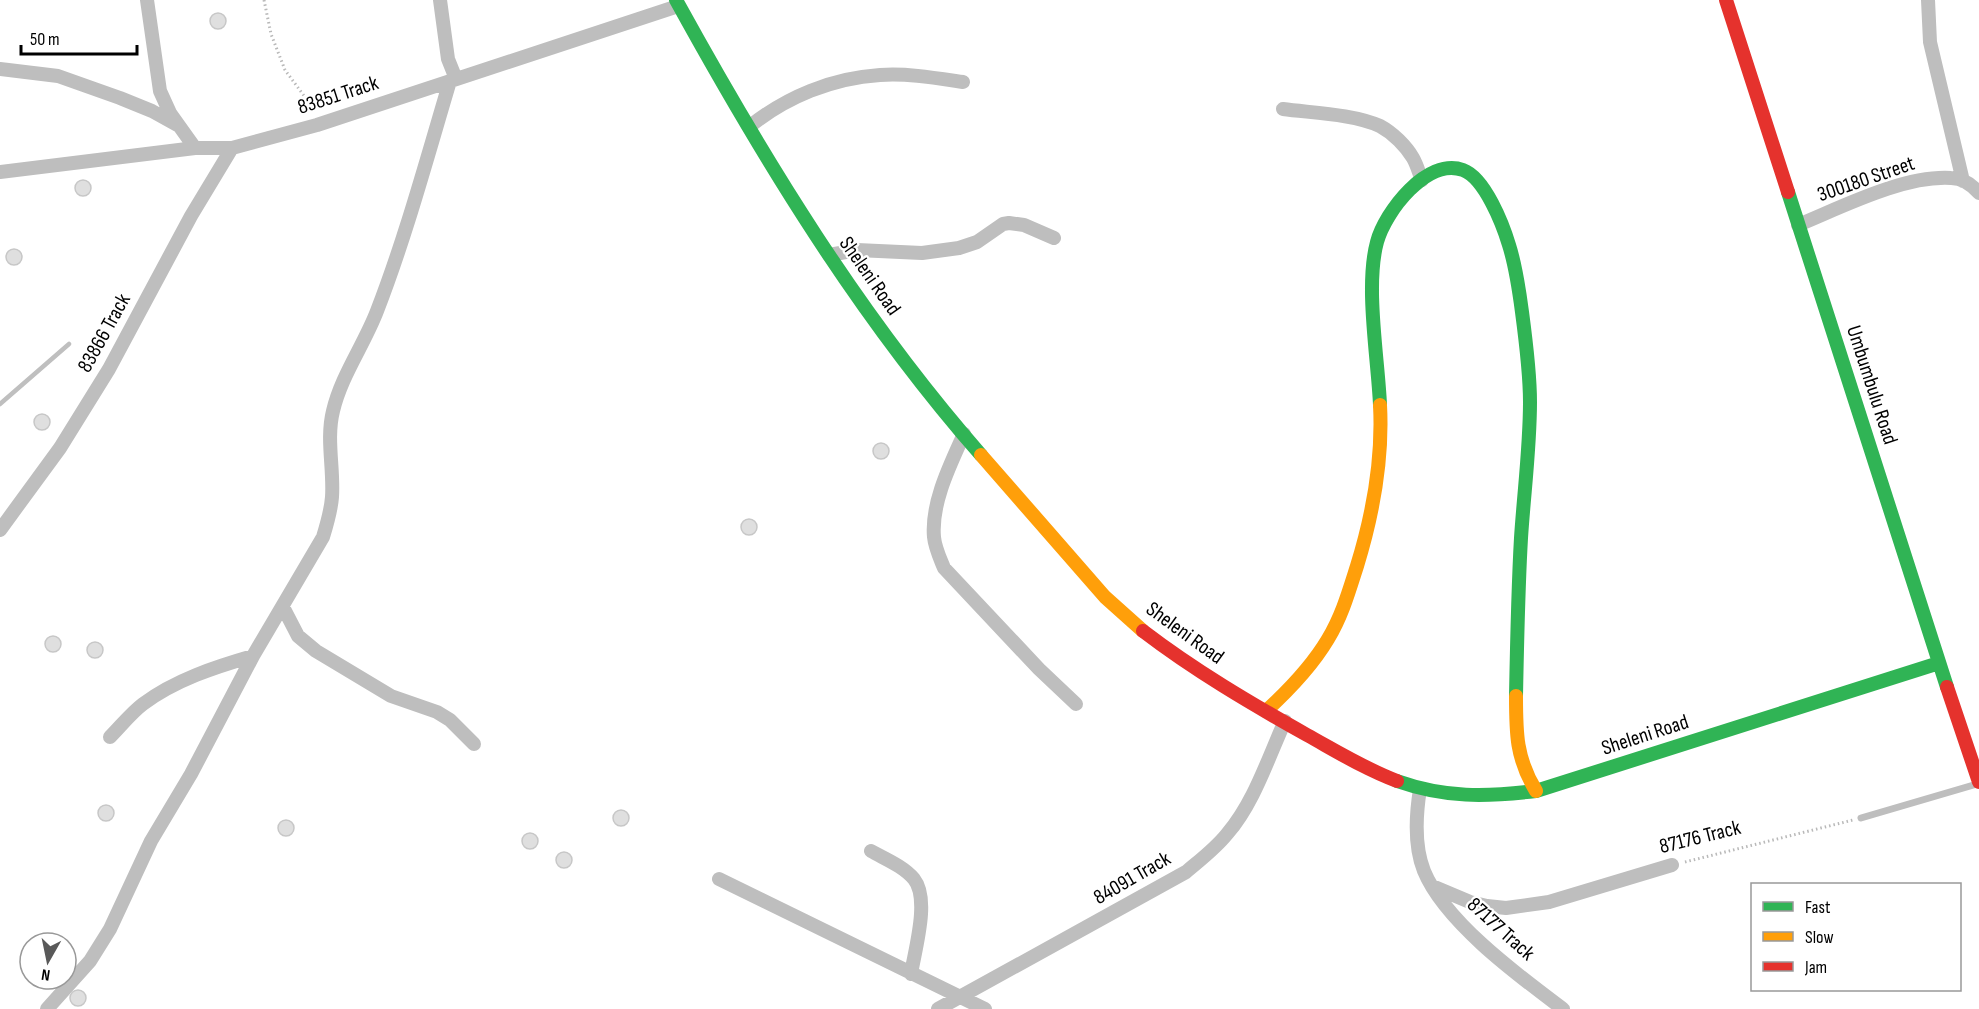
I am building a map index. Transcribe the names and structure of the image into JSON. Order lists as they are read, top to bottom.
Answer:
{
  "streets": {
    "street": [
      "83851 Track",
      "300180 Street",
      "Sheleni Road",
      "83866 Track",
      "Umbumbulu Road",
      "87176 Track",
      "84091 Track",
      "87177 Track"
    ]
  },
  "crossings": [
    ["83851 Track", "Sheleni Road"],
    ["83851 Track", "83866 Track"],
    ["300180 Street", "Umbumbulu Road"],
    ["Sheleni Road", "Umbumbulu Road"],
    ["Sheleni Road", "84091 Track"],
    ["Sheleni Road", "87177 Track"],
    ["87176 Track", "87177 Track"]
  ],
  "legend": ["Fast", "Slow", "Jam"],
  "scale_bar": "50 m",
  "north": "bottom"
}
